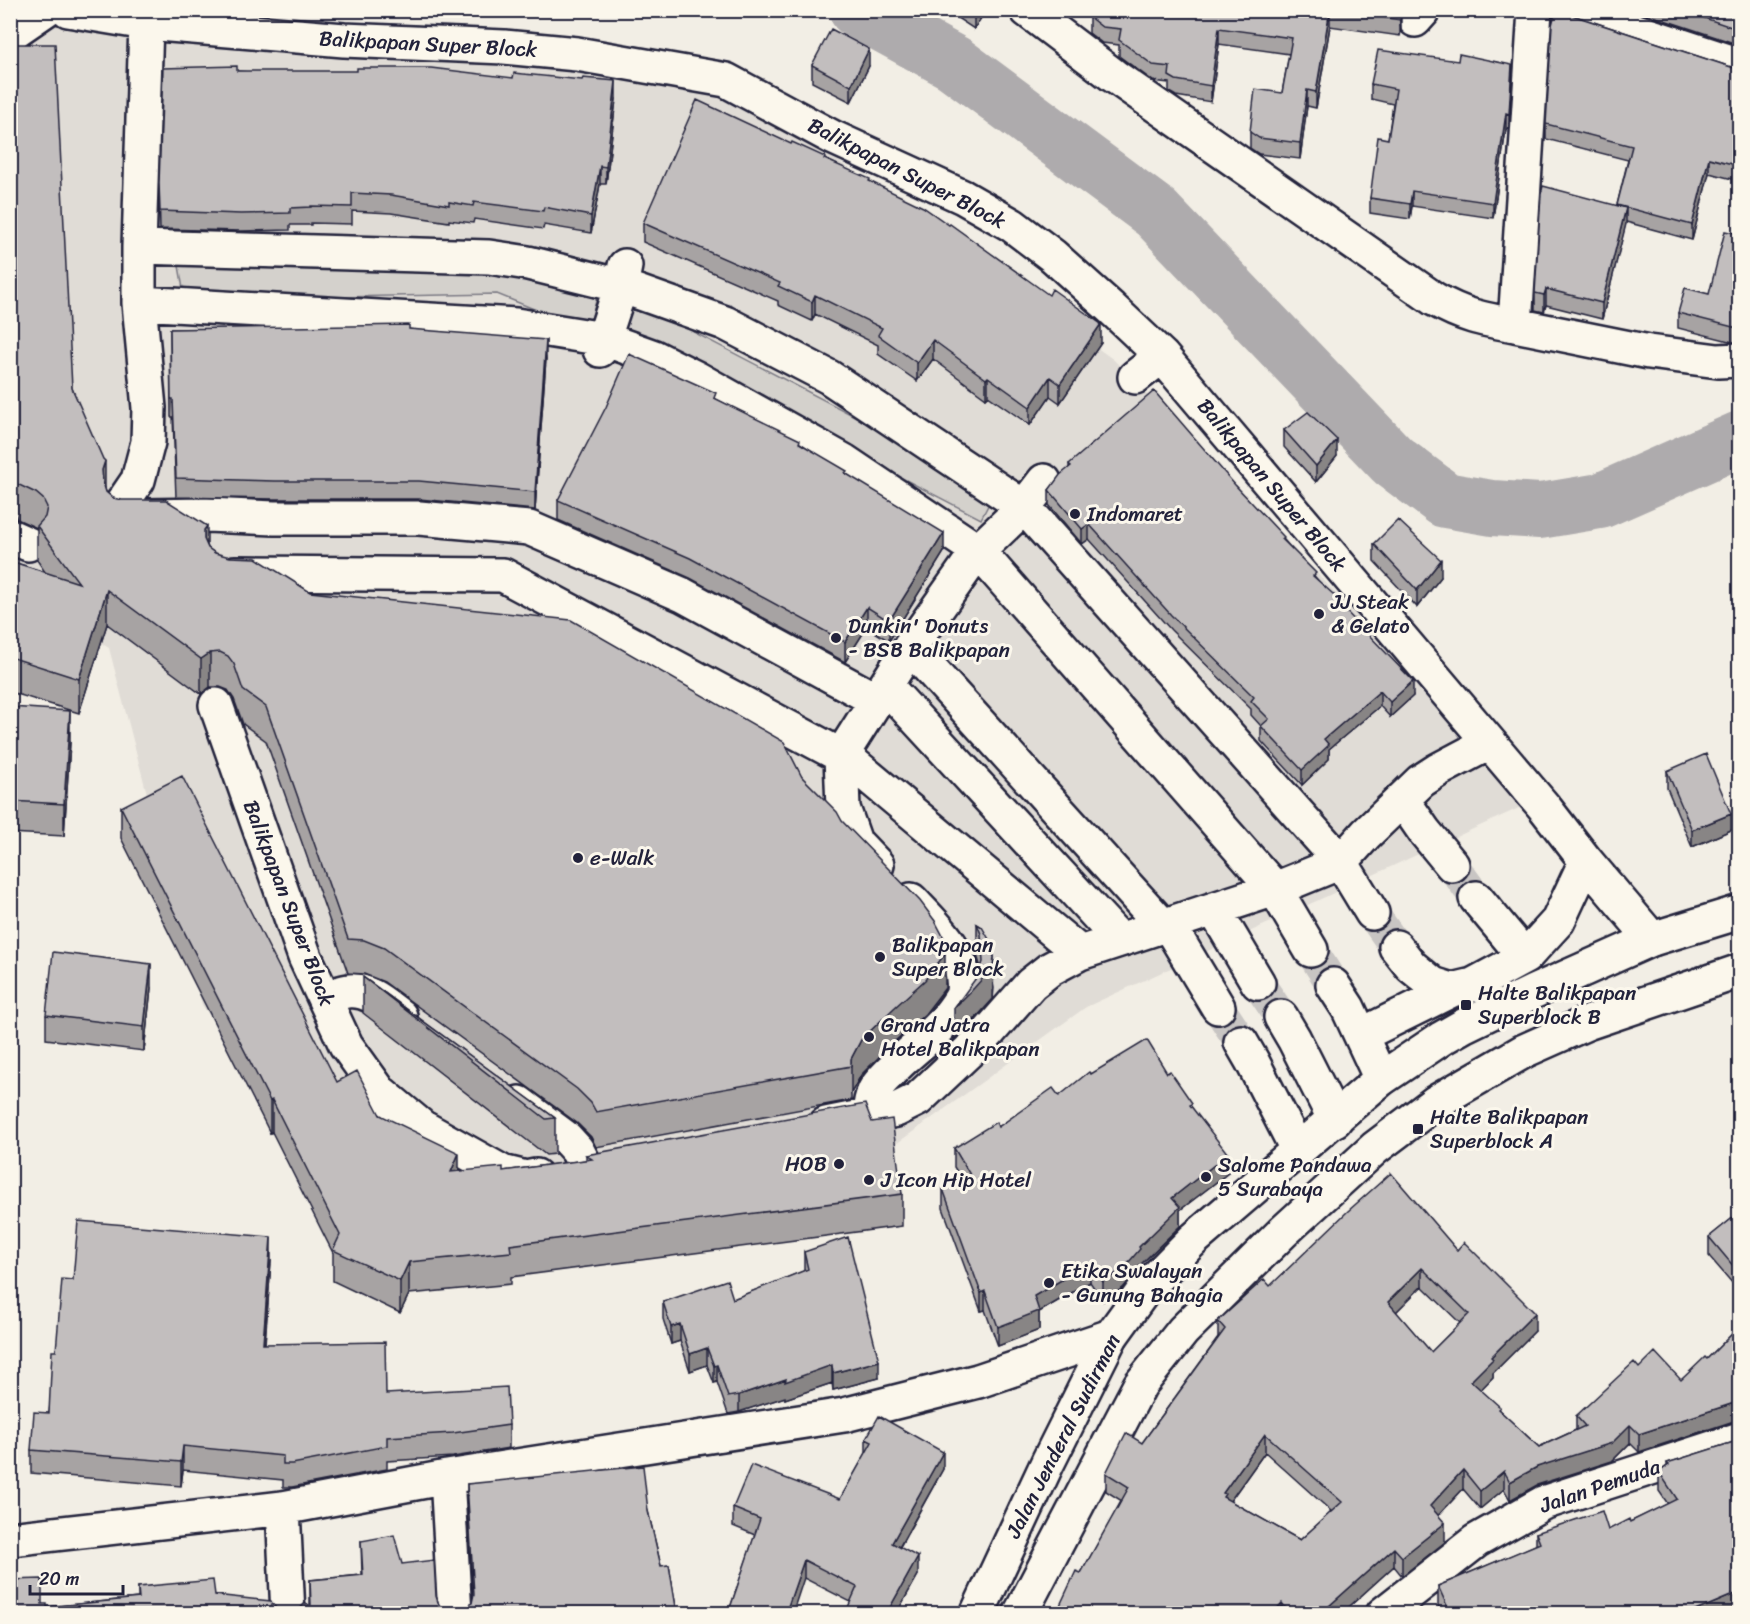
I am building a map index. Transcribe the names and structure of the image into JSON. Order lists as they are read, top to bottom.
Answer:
{
  "streets": {
    "main road": ["Balikpapan Super Block", "Jalan Jenderal Sudirman", "Jalan Pemuda"]
  },
  "crossings": [
    ["Balikpapan Super Block", "Jalan Jenderal Sudirman"]
  ],
  "places": {
    "other": [
      "Indomaret",
      "JJ Steak & Gelato",
      "Dunkin' Donuts - BSB Balikpapan",
      "e-Walk",
      "Balikpapan Super Block",
      "Grand Jatra Hotel Balikpapan",
      "HOB",
      "Salome Pandawa 5 Surabaya",
      "J Icon Hip Hotel",
      "Etika Swalayan - Gunung Bahagia"
    ],
    "transit": ["Halte Balikpapan Superblock B", "Halte Balikpapan Superblock A"]
  },
  "scale_bar": "20 m"
}
